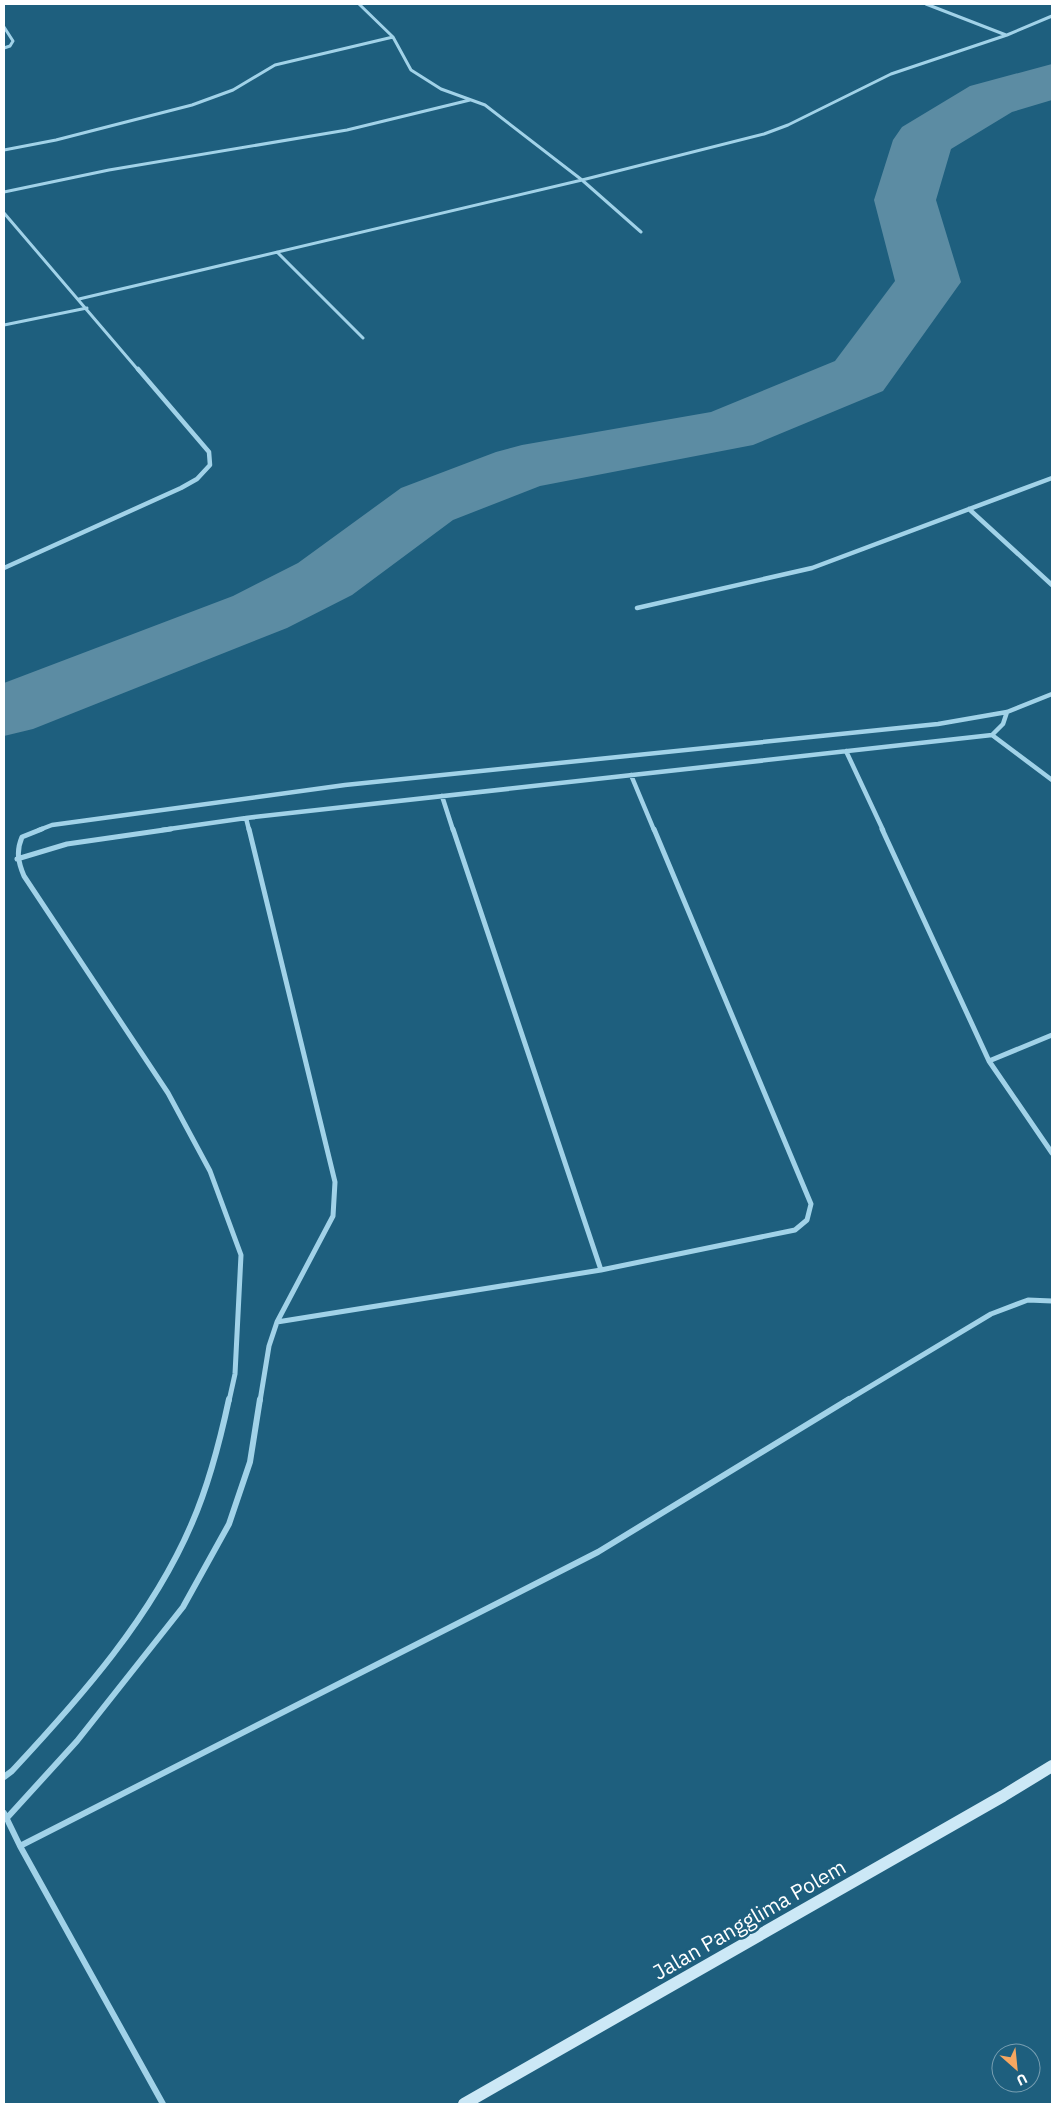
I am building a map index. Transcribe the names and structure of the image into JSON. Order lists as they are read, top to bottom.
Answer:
{
  "streets": {
    "street": ["Jalan Pangglima Polem"]
  },
  "north": "bottom right"
}
